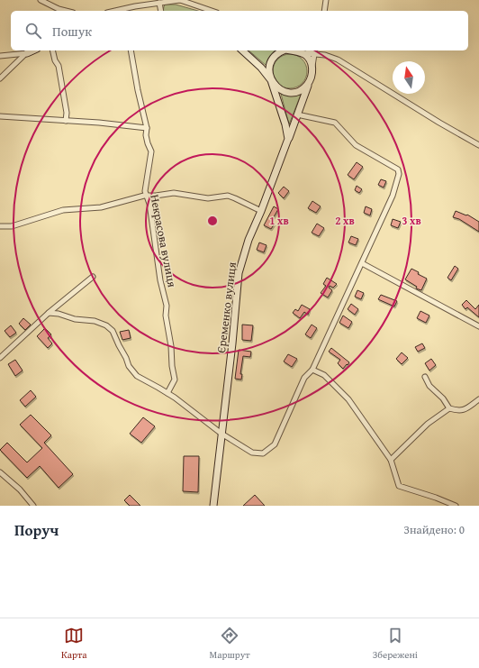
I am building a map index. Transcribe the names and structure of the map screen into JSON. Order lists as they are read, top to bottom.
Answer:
{
  "streets": {
    "street": ["Некрасова вулиця", "Єременко вулиця"]
  },
  "north": "top",
  "page": {
    "search": "Пошук",
    "heading": ["Поруч", "Знайдено: 0"],
    "nav": ["Карта", "Маршрут", "Збережені"]
  },
  "rings": ["1 хв", "2 хв", "3 хв"]
}
